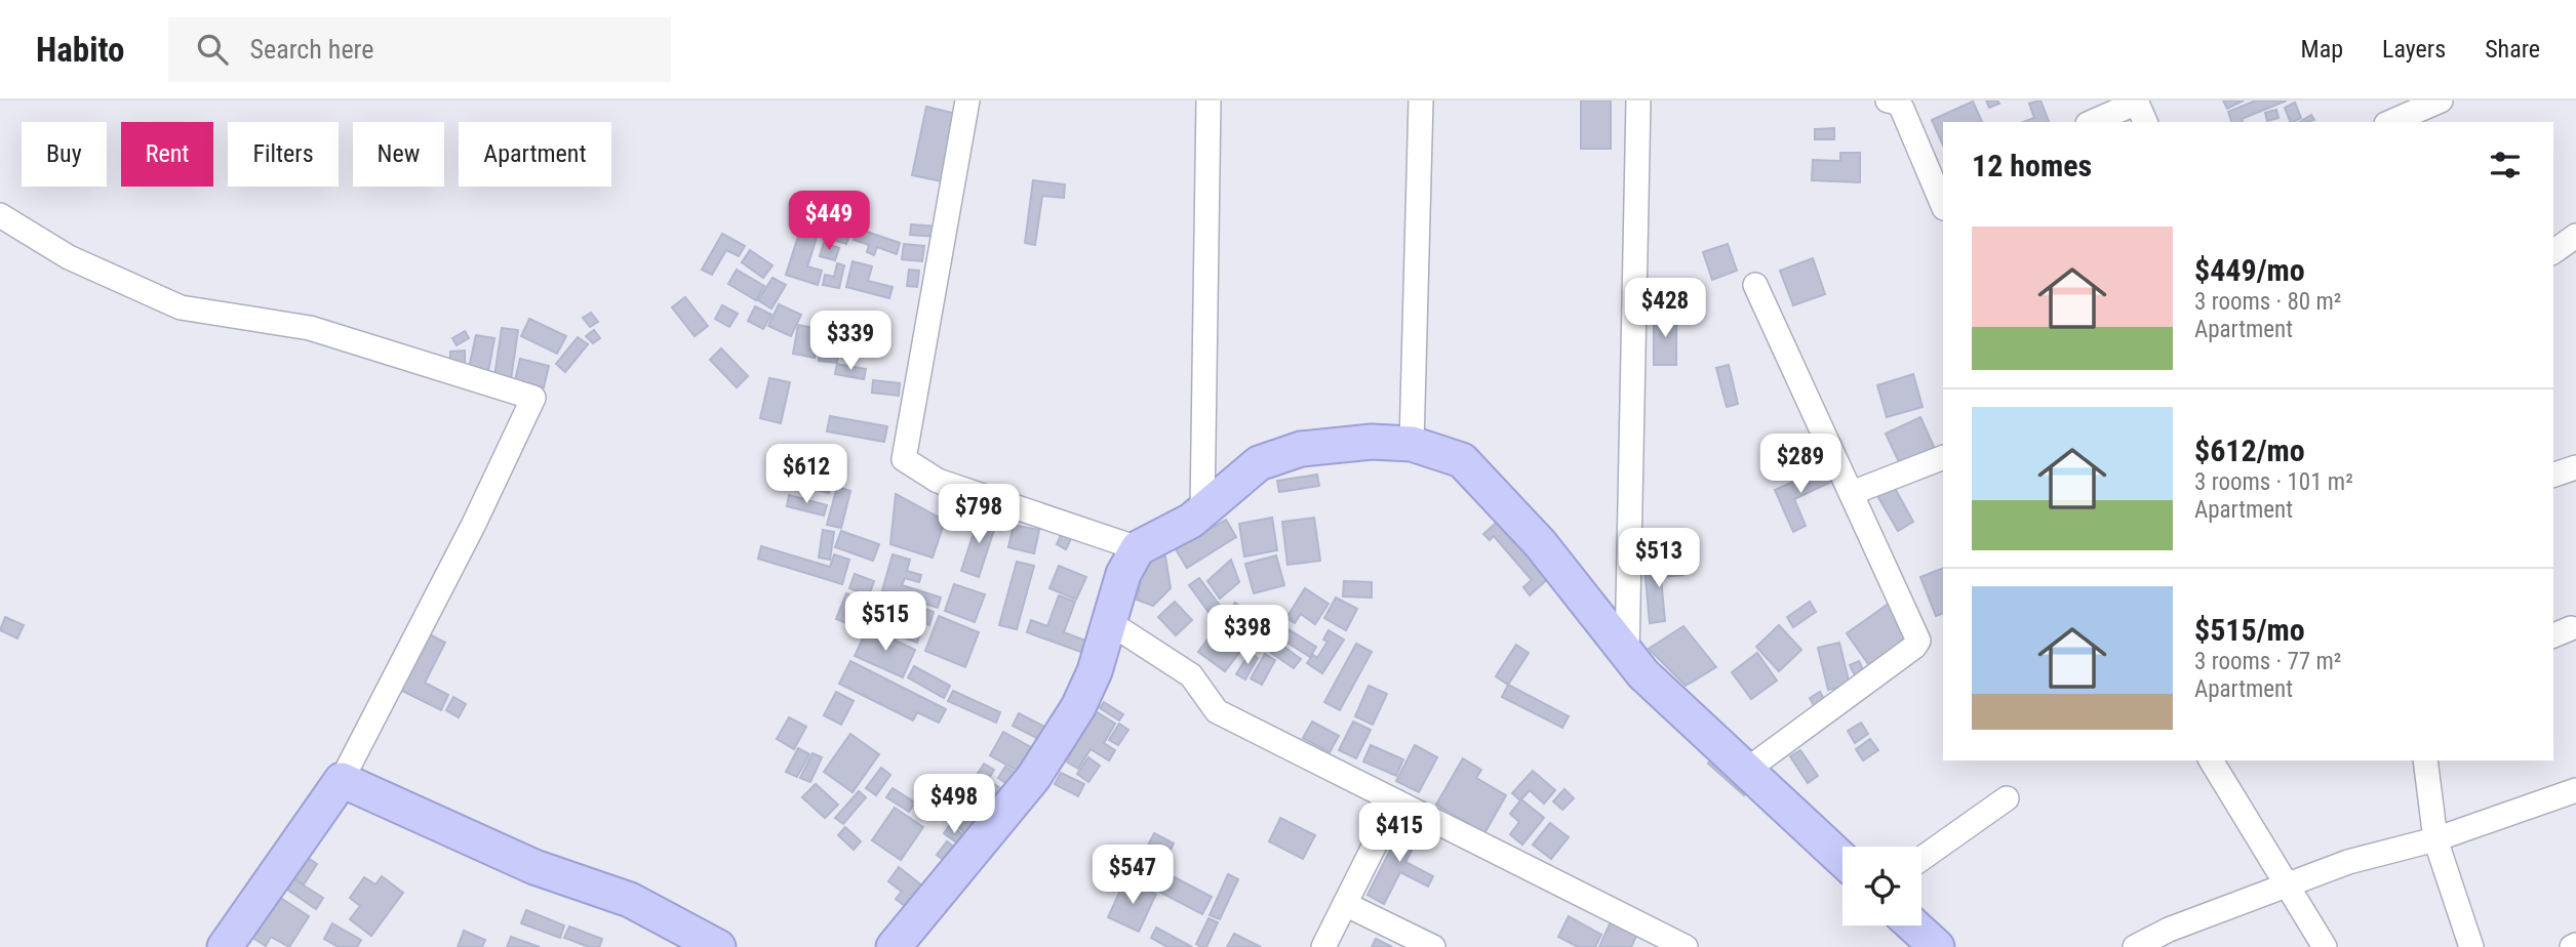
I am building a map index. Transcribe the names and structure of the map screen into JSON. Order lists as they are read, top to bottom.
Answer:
{
  "page": {
    "header": "Habito",
    "search": "Search here",
    "nav": ["Map", "Layers", "Share"],
    "chip": [
      "Buy",
      "Rent",
      "Filters",
      "New",
      "Apartment"
    ],
    "heading": "12 homes",
    "price": [
      "$449",
      "$428",
      "$339",
      "$289",
      "$612",
      "$798",
      "$513",
      "$515",
      "$398",
      "$498",
      "$415",
      "$547"
    ],
    "list": [
      {
        "name": "$449/mo",
        "note": "3 rooms · 80 m² · Apartment"
      },
      {
        "name": "$612/mo",
        "note": "3 rooms · 101 m² · Apartment"
      },
      {
        "name": "$515/mo",
        "note": "3 rooms · 77 m² · Apartment"
      }
    ]
  }
}
